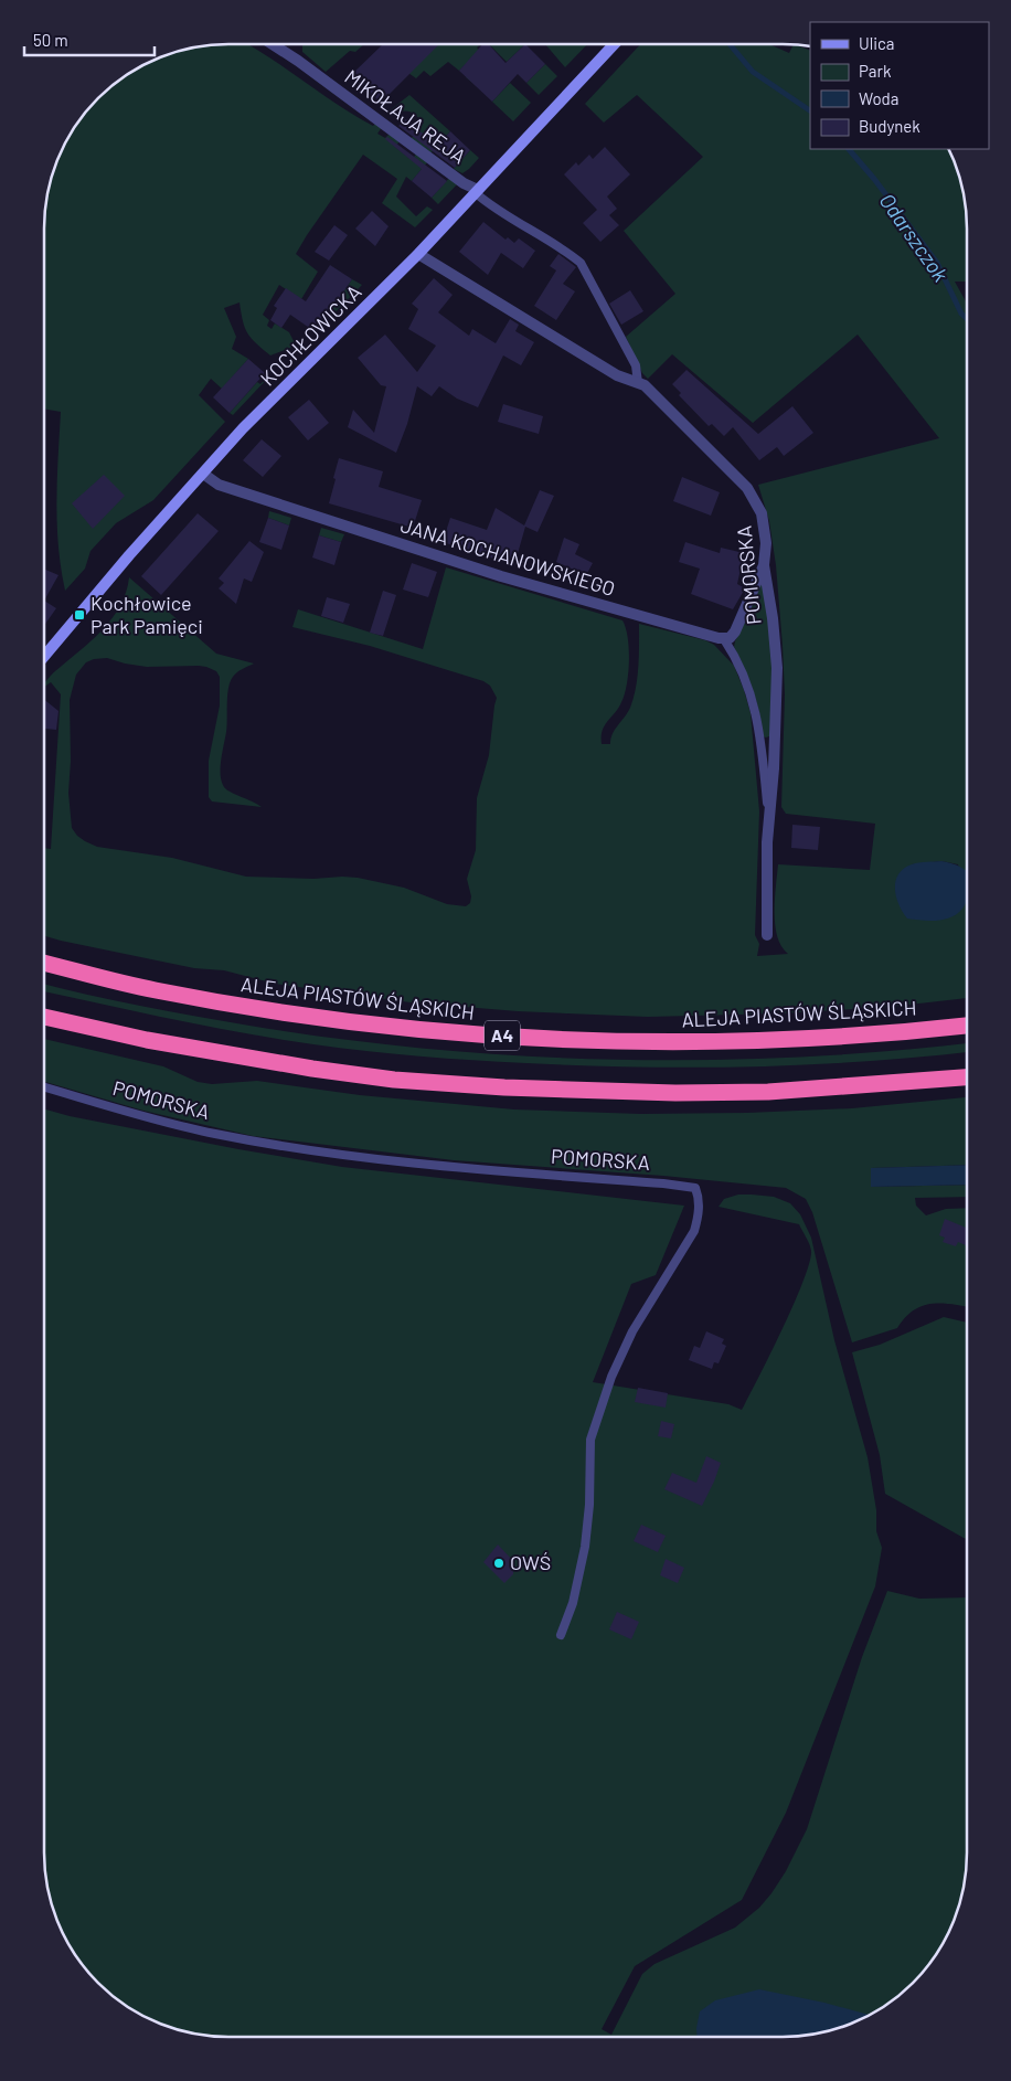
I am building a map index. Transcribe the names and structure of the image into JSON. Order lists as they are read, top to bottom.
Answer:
{
  "streets": {
    "highway": ["ALEJA PIASTÓW ŚLĄSKICH", "A4"],
    "street": [
      "MIKOŁAJA REJA",
      "KOCHŁOWICKA",
      "JANA KOCHANOWSKIEGO",
      "POMORSKA"
    ]
  },
  "crossings": [
    ["MIKOŁAJA REJA", "KOCHŁOWICKA"],
    ["KOCHŁOWICKA", "JANA KOCHANOWSKIEGO"],
    ["KOCHŁOWICKA", "POMORSKA"]
  ],
  "water": ["Odarszczok"],
  "places": {
    "transit": ["Kochłowice Park Pamięci"],
    "other": ["OWŚ"]
  },
  "legend": [
    "Ulica",
    "Park",
    "Woda",
    "Budynek"
  ],
  "scale_bar": "50 m"
}
